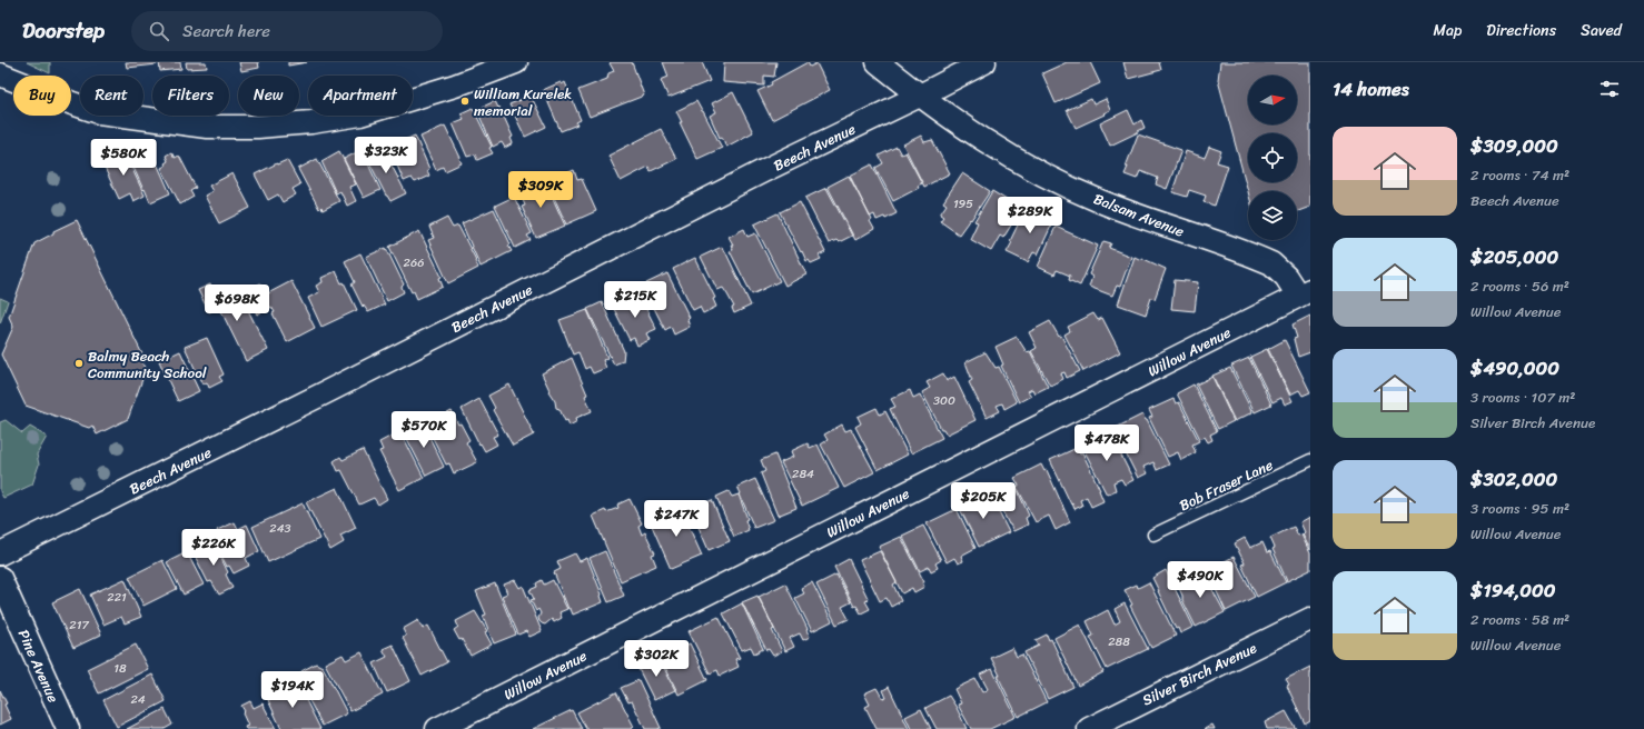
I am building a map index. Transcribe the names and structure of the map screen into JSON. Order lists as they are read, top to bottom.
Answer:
{
  "streets": {
    "street": [
      "Beech Avenue",
      "Balsam Avenue",
      "Willow Avenue",
      "Pine Avenue",
      "Silver Birch Avenue"
    ],
    "lane": ["Bob Fraser Lane"]
  },
  "crossings": [
    ["Beech Avenue", "Balsam Avenue"],
    ["Balsam Avenue", "Willow Avenue"]
  ],
  "places": ["William Kurelek memorial", "Balmy Beach Community School"],
  "house_numbers": [
    "195",
    "266",
    "300",
    "284",
    "243",
    "221",
    "217",
    "288",
    "18",
    "24"
  ],
  "north": "right",
  "page": {
    "header": "Doorstep",
    "search": "Search here",
    "nav": ["Map", "Directions", "Saved"],
    "heading": "14 homes",
    "chip": [
      "Buy",
      "Rent",
      "Filters",
      "New",
      "Apartment"
    ],
    "list": [
      {
        "name": "$309,000",
        "note": "2 rooms · 74 m² · Beech Avenue"
      },
      {
        "name": "$205,000",
        "note": "2 rooms · 56 m² · Willow Avenue"
      },
      {
        "name": "$490,000",
        "note": "3 rooms · 107 m² · Silver Birch Avenue"
      },
      {
        "name": "$302,000",
        "note": "3 rooms · 95 m² · Willow Avenue"
      },
      {
        "name": "$194,000",
        "note": "2 rooms · 58 m² · Willow Avenue"
      }
    ],
    "price": [
      "$323K",
      "$580K",
      "$309K",
      "$289K",
      "$215K",
      "$698K",
      "$570K",
      "$478K",
      "$205K",
      "$247K",
      "$226K",
      "$490K",
      "$302K",
      "$194K"
    ]
  }
}
